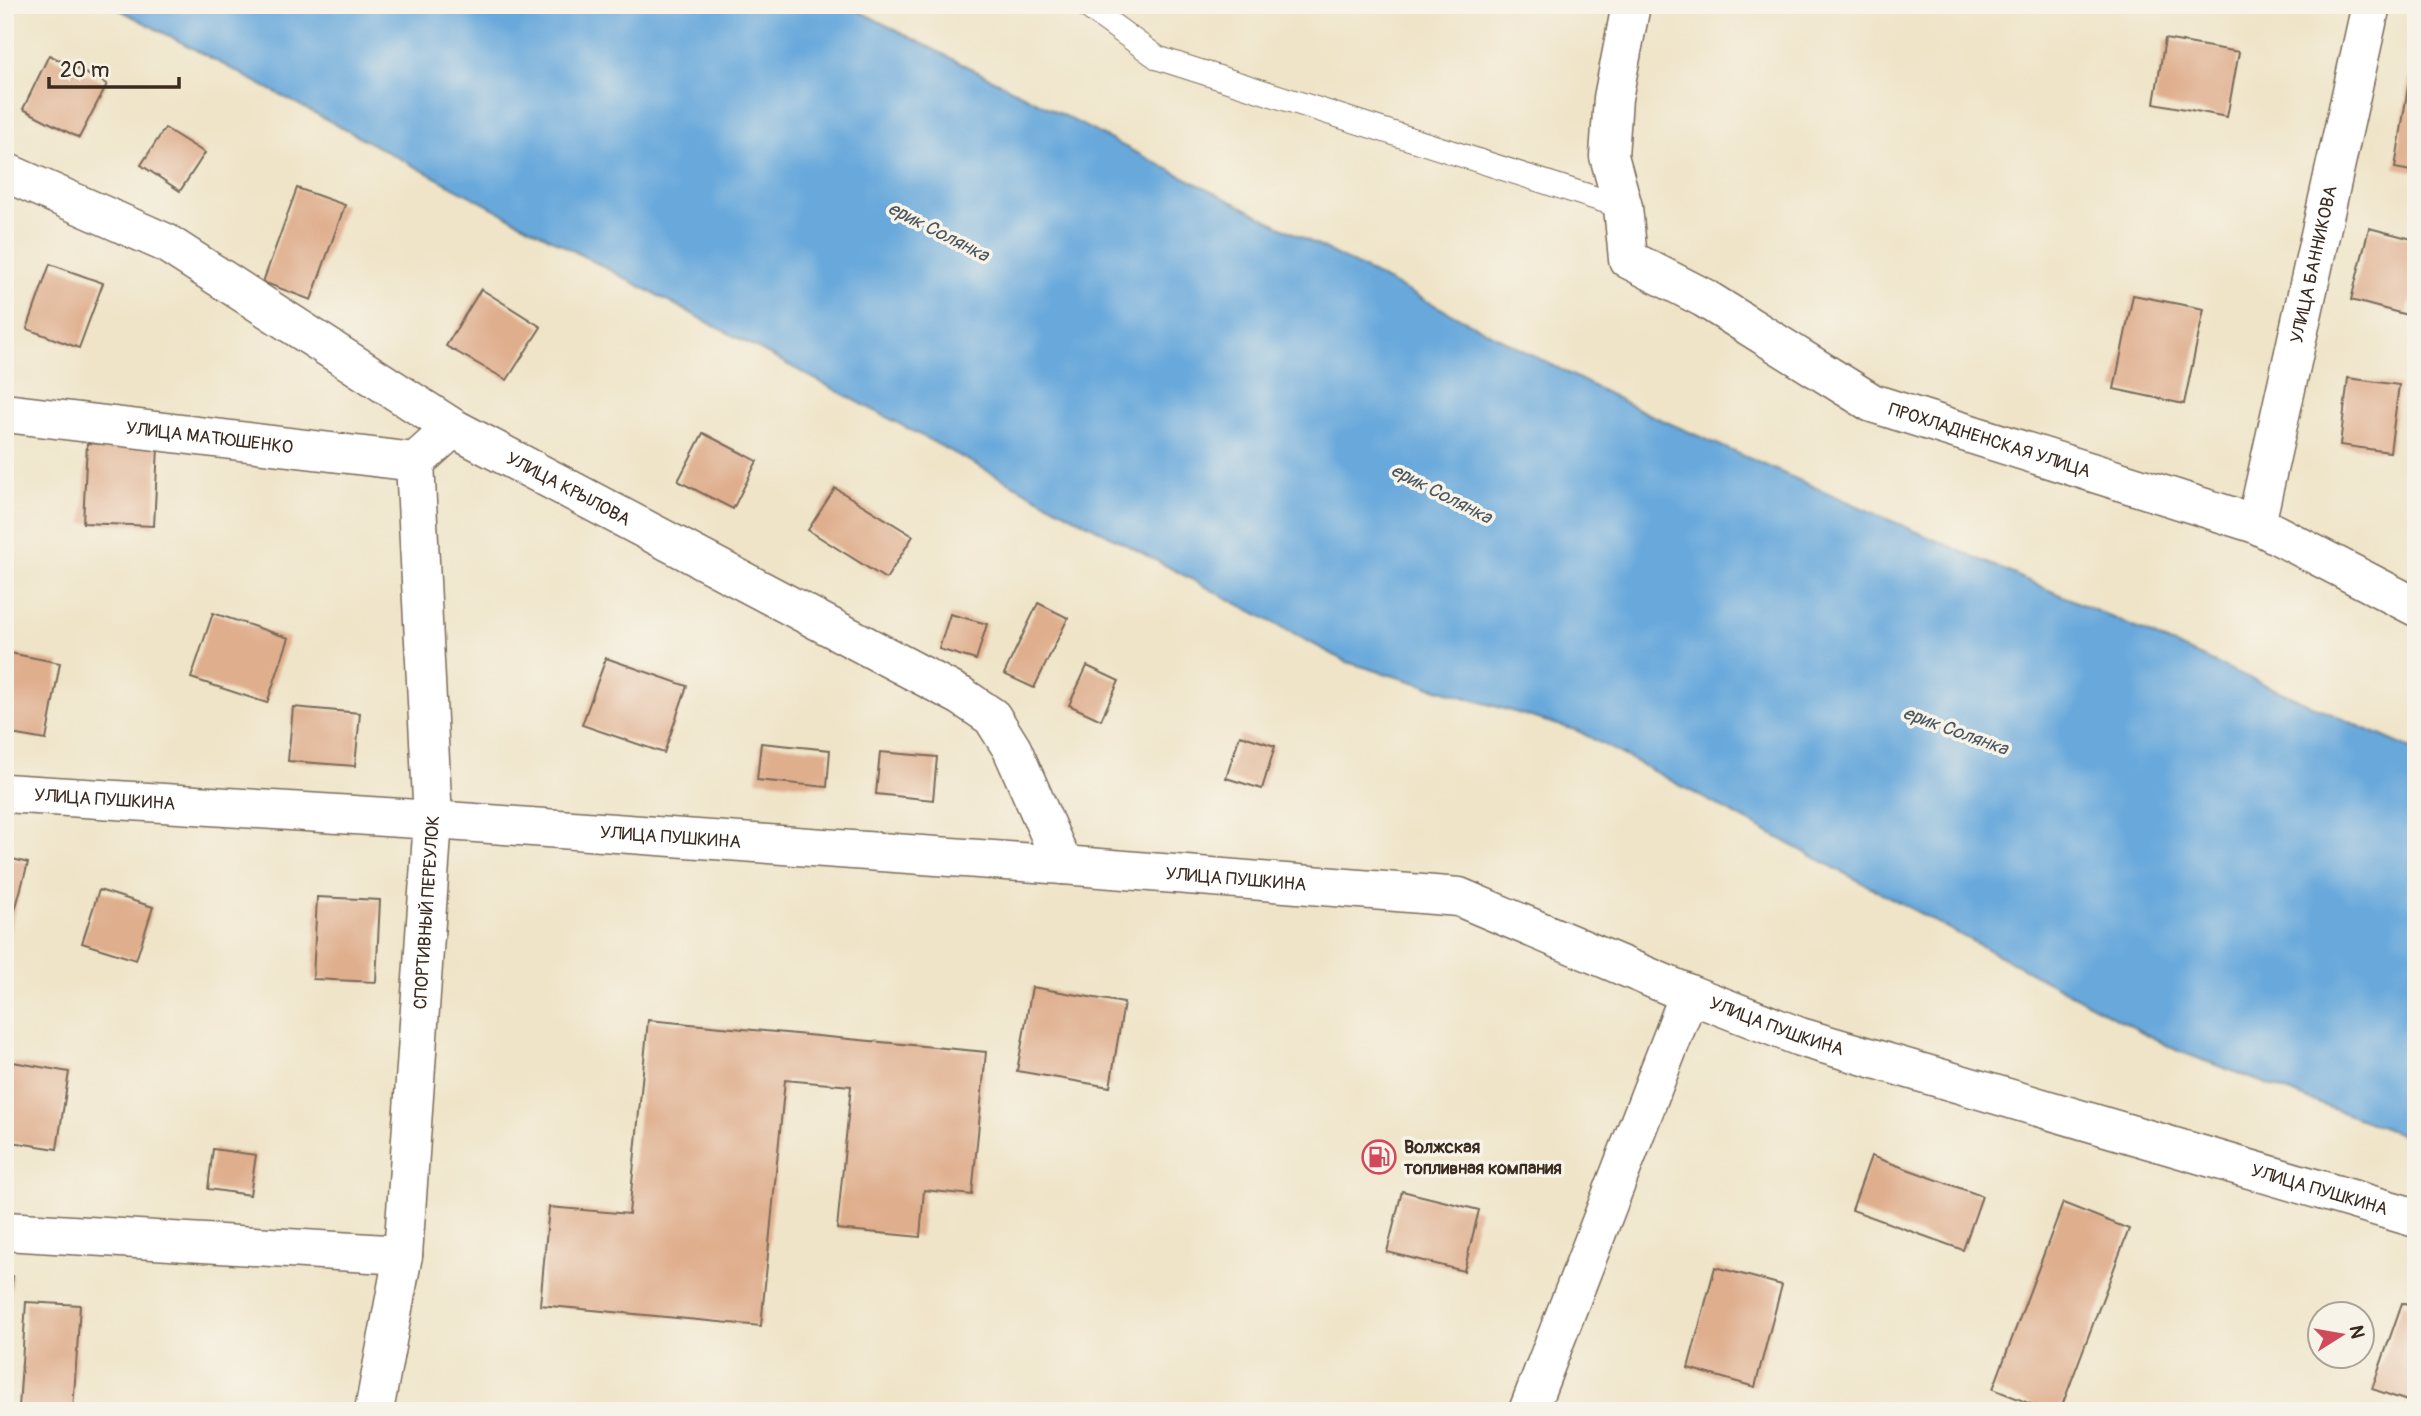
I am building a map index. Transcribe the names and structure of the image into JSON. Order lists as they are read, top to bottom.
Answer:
{
  "streets": {
    "street": [
      "УЛИЦА БАННИКОВА",
      "УЛИЦА МАТЮШЕНКО",
      "ПРОХЛАДНЕНСКАЯ УЛИЦА",
      "УЛИЦА КРЫЛОВА",
      "УЛИЦА ПУШКИНА",
      "СПОРТИВНЫЙ ПЕРЕУЛОК"
    ]
  },
  "crossings": [
    ["УЛИЦА БАННИКОВА", "ПРОХЛАДНЕНСКАЯ УЛИЦА"],
    ["УЛИЦА МАТЮШЕНКО", "СПОРТИВНЫЙ ПЕРЕУЛОК"],
    ["УЛИЦА КРЫЛОВА", "УЛИЦА ПУШКИНА"],
    ["УЛИЦА ПУШКИНА", "СПОРТИВНЫЙ ПЕРЕУЛОК"]
  ],
  "water": ["ерик Солянка"],
  "places": {
    "fuel station": ["Волжская топливная компания"]
  },
  "scale_bar": "20 m",
  "north": "right"
}
